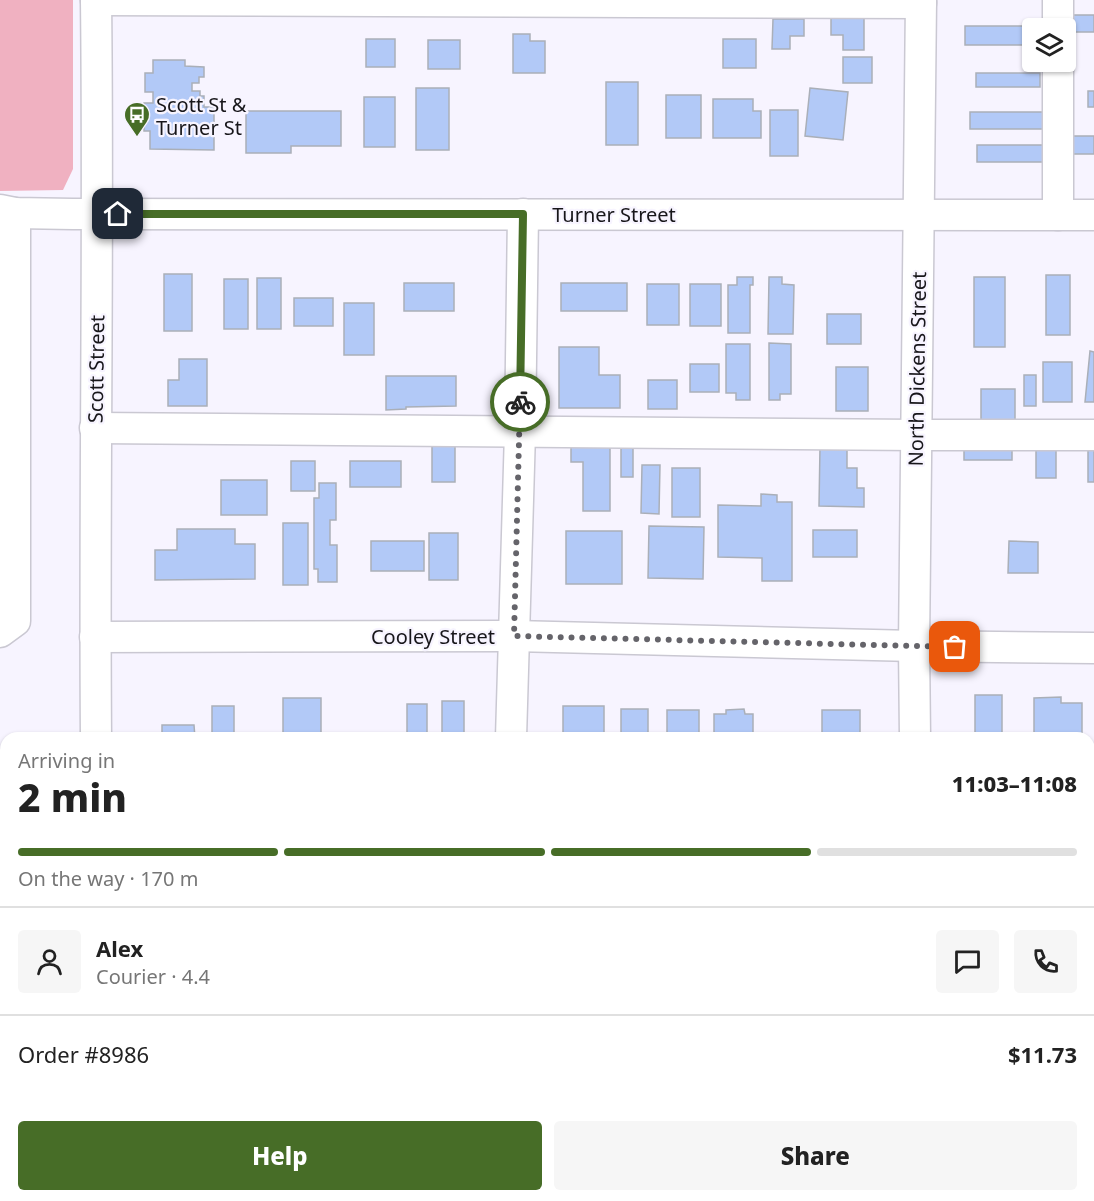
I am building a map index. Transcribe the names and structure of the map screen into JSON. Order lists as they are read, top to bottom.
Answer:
{
  "streets": {
    "street": [
      "Turner Street",
      "Scott Street",
      "North Dickens Street",
      "Cooley Street"
    ]
  },
  "crossings": [
    ["Turner Street", "Scott Street"],
    ["Turner Street", "North Dickens Street"],
    ["Scott Street", "Cooley Street"],
    ["North Dickens Street", "Cooley Street"]
  ],
  "places": {
    "bus stop": ["Scott St & Turner St"]
  },
  "page": {
    "heading": ["2 min", "Arriving in", "11:03–11:08"],
    "panel": [
      "Alex",
      "Courier · 4.4",
      "Order #8986",
      "$11.73"
    ],
    "bar": "On the way · 170 m",
    "buttons": ["Help", "Share"]
  }
}
